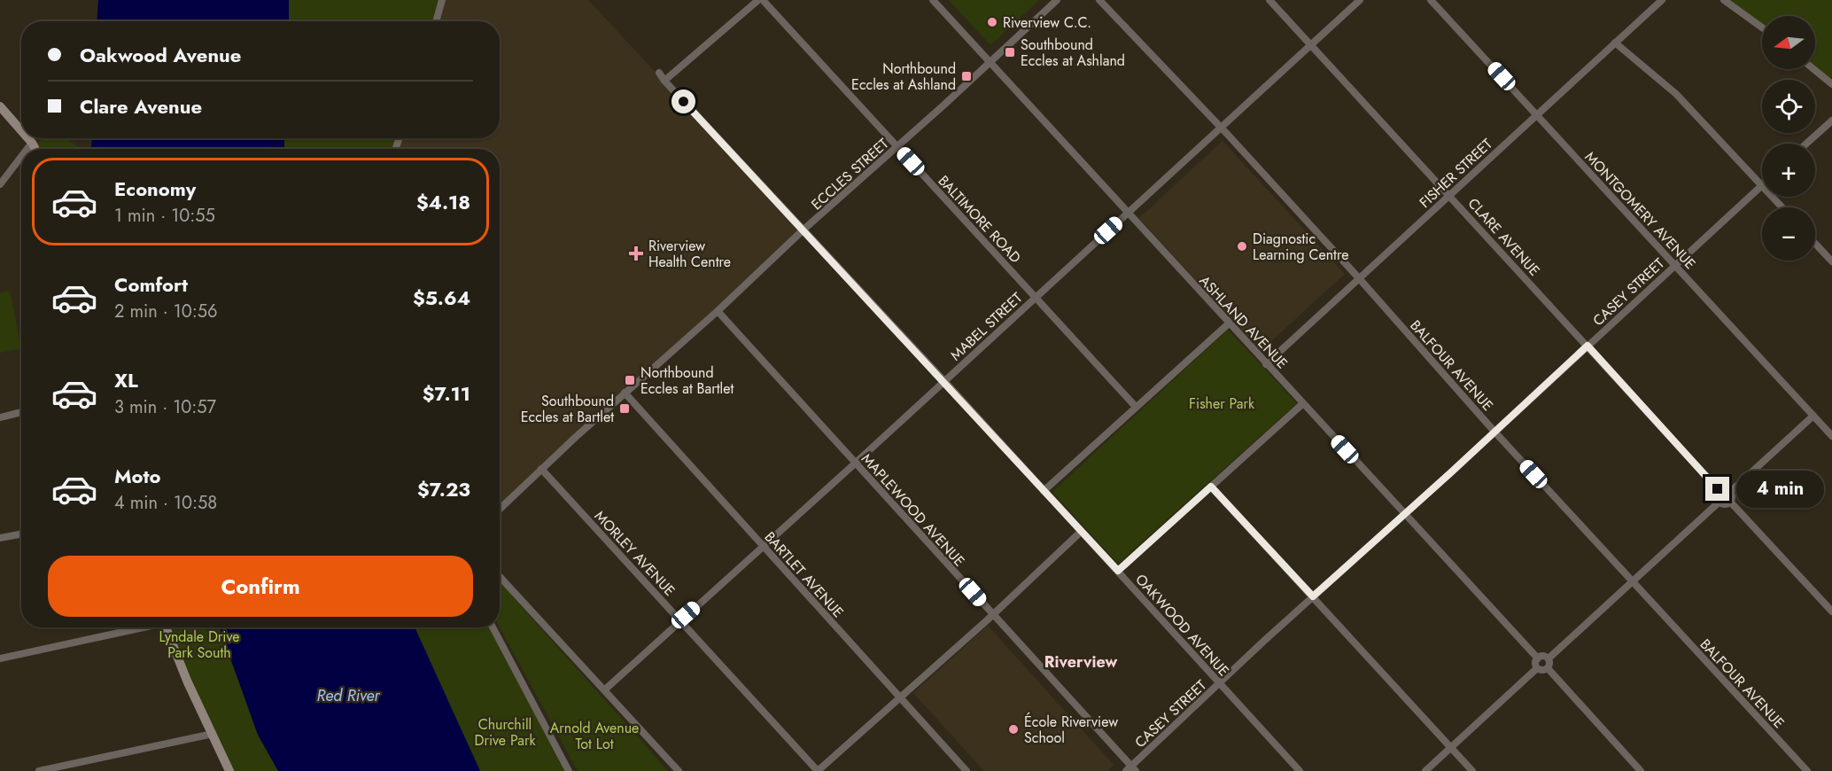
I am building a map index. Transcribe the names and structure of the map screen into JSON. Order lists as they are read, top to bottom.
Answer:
{
  "streets": {
    "street": [
      "FISHER STREET",
      "ECCLES STREET",
      "MONTGOMERY AVENUE",
      "BALTIMORE ROAD",
      "CLARE AVENUE",
      "CASEY STREET",
      "ASHLAND AVENUE",
      "MABEL STREET",
      "BALFOUR AVENUE",
      "MAPLEWOOD AVENUE",
      "MORLEY AVENUE",
      "BARTLET AVENUE",
      "OAKWOOD AVENUE"
    ]
  },
  "crossings": [
    ["FISHER STREET", "MONTGOMERY AVENUE"],
    ["FISHER STREET", "CLARE AVENUE"],
    ["FISHER STREET", "ASHLAND AVENUE"],
    ["FISHER STREET", "BALFOUR AVENUE"],
    ["ECCLES STREET", "BALTIMORE ROAD"],
    ["ECCLES STREET", "ASHLAND AVENUE"],
    ["ECCLES STREET", "MAPLEWOOD AVENUE"],
    ["ECCLES STREET", "MORLEY AVENUE"],
    ["ECCLES STREET", "BARTLET AVENUE"],
    ["ECCLES STREET", "OAKWOOD AVENUE"],
    ["MONTGOMERY AVENUE", "CASEY STREET"],
    ["BALTIMORE ROAD", "MABEL STREET"],
    ["CLARE AVENUE", "CASEY STREET"],
    ["CLARE AVENUE", "MABEL STREET"],
    ["CASEY STREET", "ASHLAND AVENUE"],
    ["CASEY STREET", "BALFOUR AVENUE"],
    ["CASEY STREET", "MAPLEWOOD AVENUE"],
    ["CASEY STREET", "OAKWOOD AVENUE"],
    ["ASHLAND AVENUE", "MABEL STREET"],
    ["MABEL STREET", "BALFOUR AVENUE"],
    ["MABEL STREET", "MAPLEWOOD AVENUE"],
    ["MABEL STREET", "MORLEY AVENUE"],
    ["MABEL STREET", "BARTLET AVENUE"],
    ["MABEL STREET", "OAKWOOD AVENUE"]
  ],
  "districts": ["Riverview"],
  "water": ["Red River"],
  "parks": [
    "Fisher Park",
    "Lyndale Drive Park South",
    "Churchill Drive Park",
    "Arnold Avenue Tot Lot"
  ],
  "places": {
    "other": ["Riverview C.C.", "Diagnostic Learning Centre", "École Riverview School"],
    "transit": [
      "Southbound Eccles at Ashland",
      "Northbound Eccles at Ashland",
      "Northbound Eccles at Bartlet",
      "Southbound Eccles at Bartlet"
    ],
    "health": ["Riverview Health Centre"]
  },
  "north": "left",
  "page": {
    "map_buttons": ["+", "−"],
    "banner": ["Oakwood Avenue", "Clare Avenue"],
    "list": [
      {
        "name": "Economy",
        "note": "1 min · 10:55",
        "value": "$4.18"
      },
      {
        "name": "Comfort",
        "note": "2 min · 10:56",
        "value": "$5.64"
      },
      {
        "name": "XL",
        "note": "3 min · 10:57",
        "value": "$7.11"
      },
      {
        "name": "Moto",
        "note": "4 min · 10:58",
        "value": "$7.23"
      }
    ],
    "bubble": "4 min",
    "buttons": "Confirm"
  }
}
